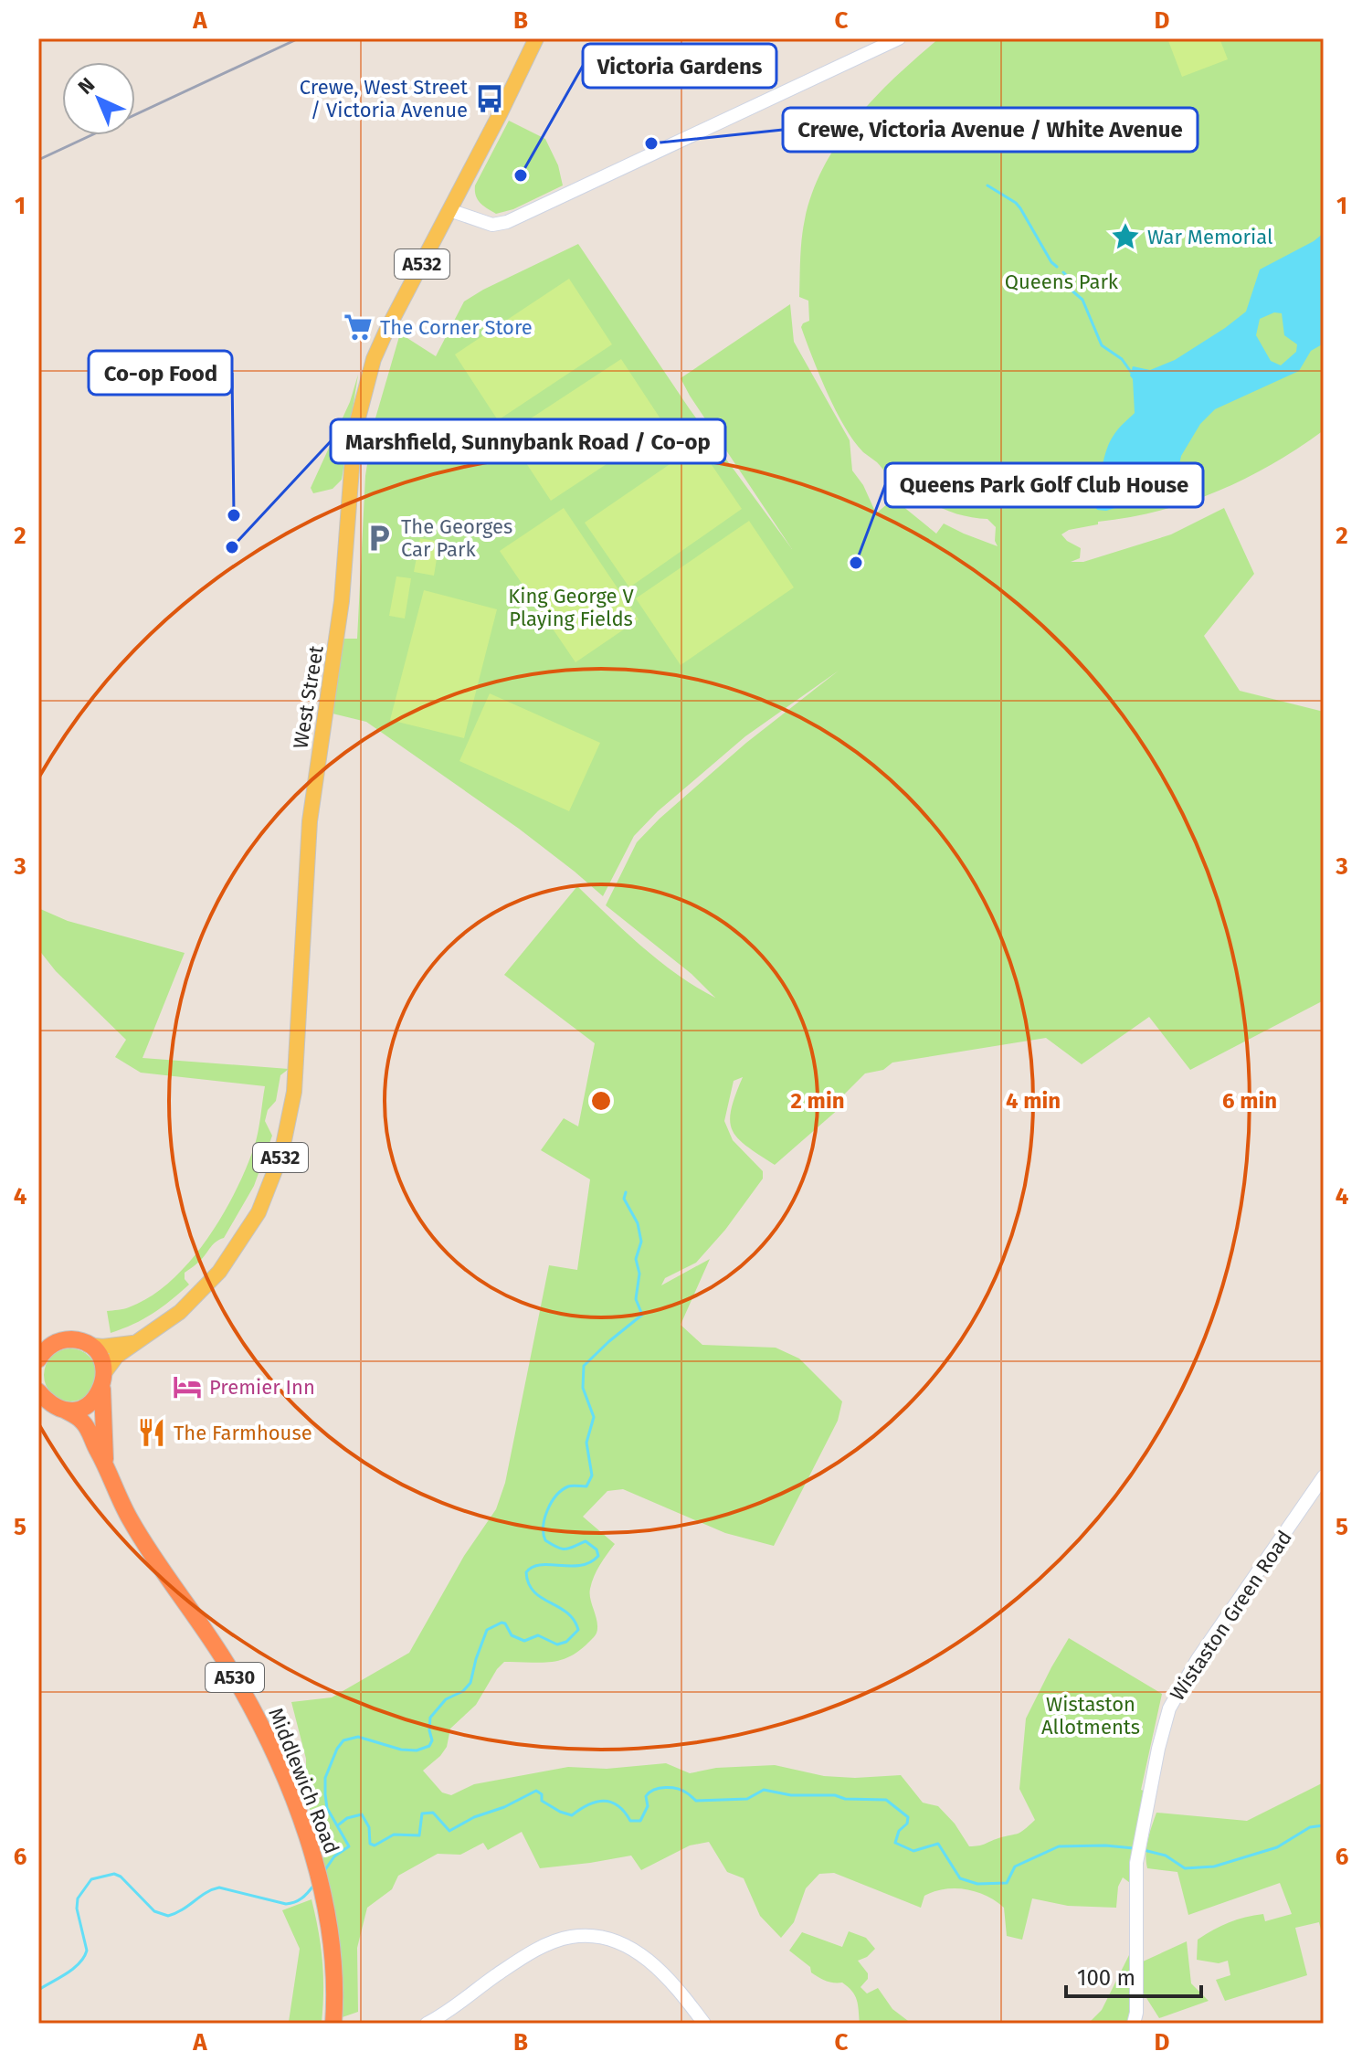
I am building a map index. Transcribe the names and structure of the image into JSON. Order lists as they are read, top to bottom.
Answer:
{
  "streets": {
    "highway": ["A530", "Middlewich Road"],
    "main road": ["A532", "West Street"],
    "street": ["Wistaston Green Road"]
  },
  "crossings": [
    ["West Street", "Middlewich Road"]
  ],
  "parks": ["Queens Park", "King George V Playing Fields", "Wistaston Allotments"],
  "places": {
    "bus stop": ["Crewe, West Street / Victoria Avenue"],
    "other": [
      "Crewe, Victoria Avenue / White Avenue",
      "Victoria Gardens",
      "Co-op Food",
      "Marshfield, Sunnybank Road / Co-op",
      "Queens Park Golf Club House"
    ],
    "place": ["War Memorial"],
    "supermarket": ["The Corner Store"],
    "parking": ["The Georges Car Park"],
    "hotel": ["Premier Inn"],
    "restaurant": ["The Farmhouse"]
  },
  "scale_bar": "100 m",
  "north": "top left",
  "grid": {
    "columns": [
      "A",
      "B",
      "C",
      "D"
    ],
    "rows": [
      "1",
      "2",
      "3",
      "4",
      "5",
      "6"
    ]
  },
  "rings": ["2 min", "4 min", "6 min"]
}
